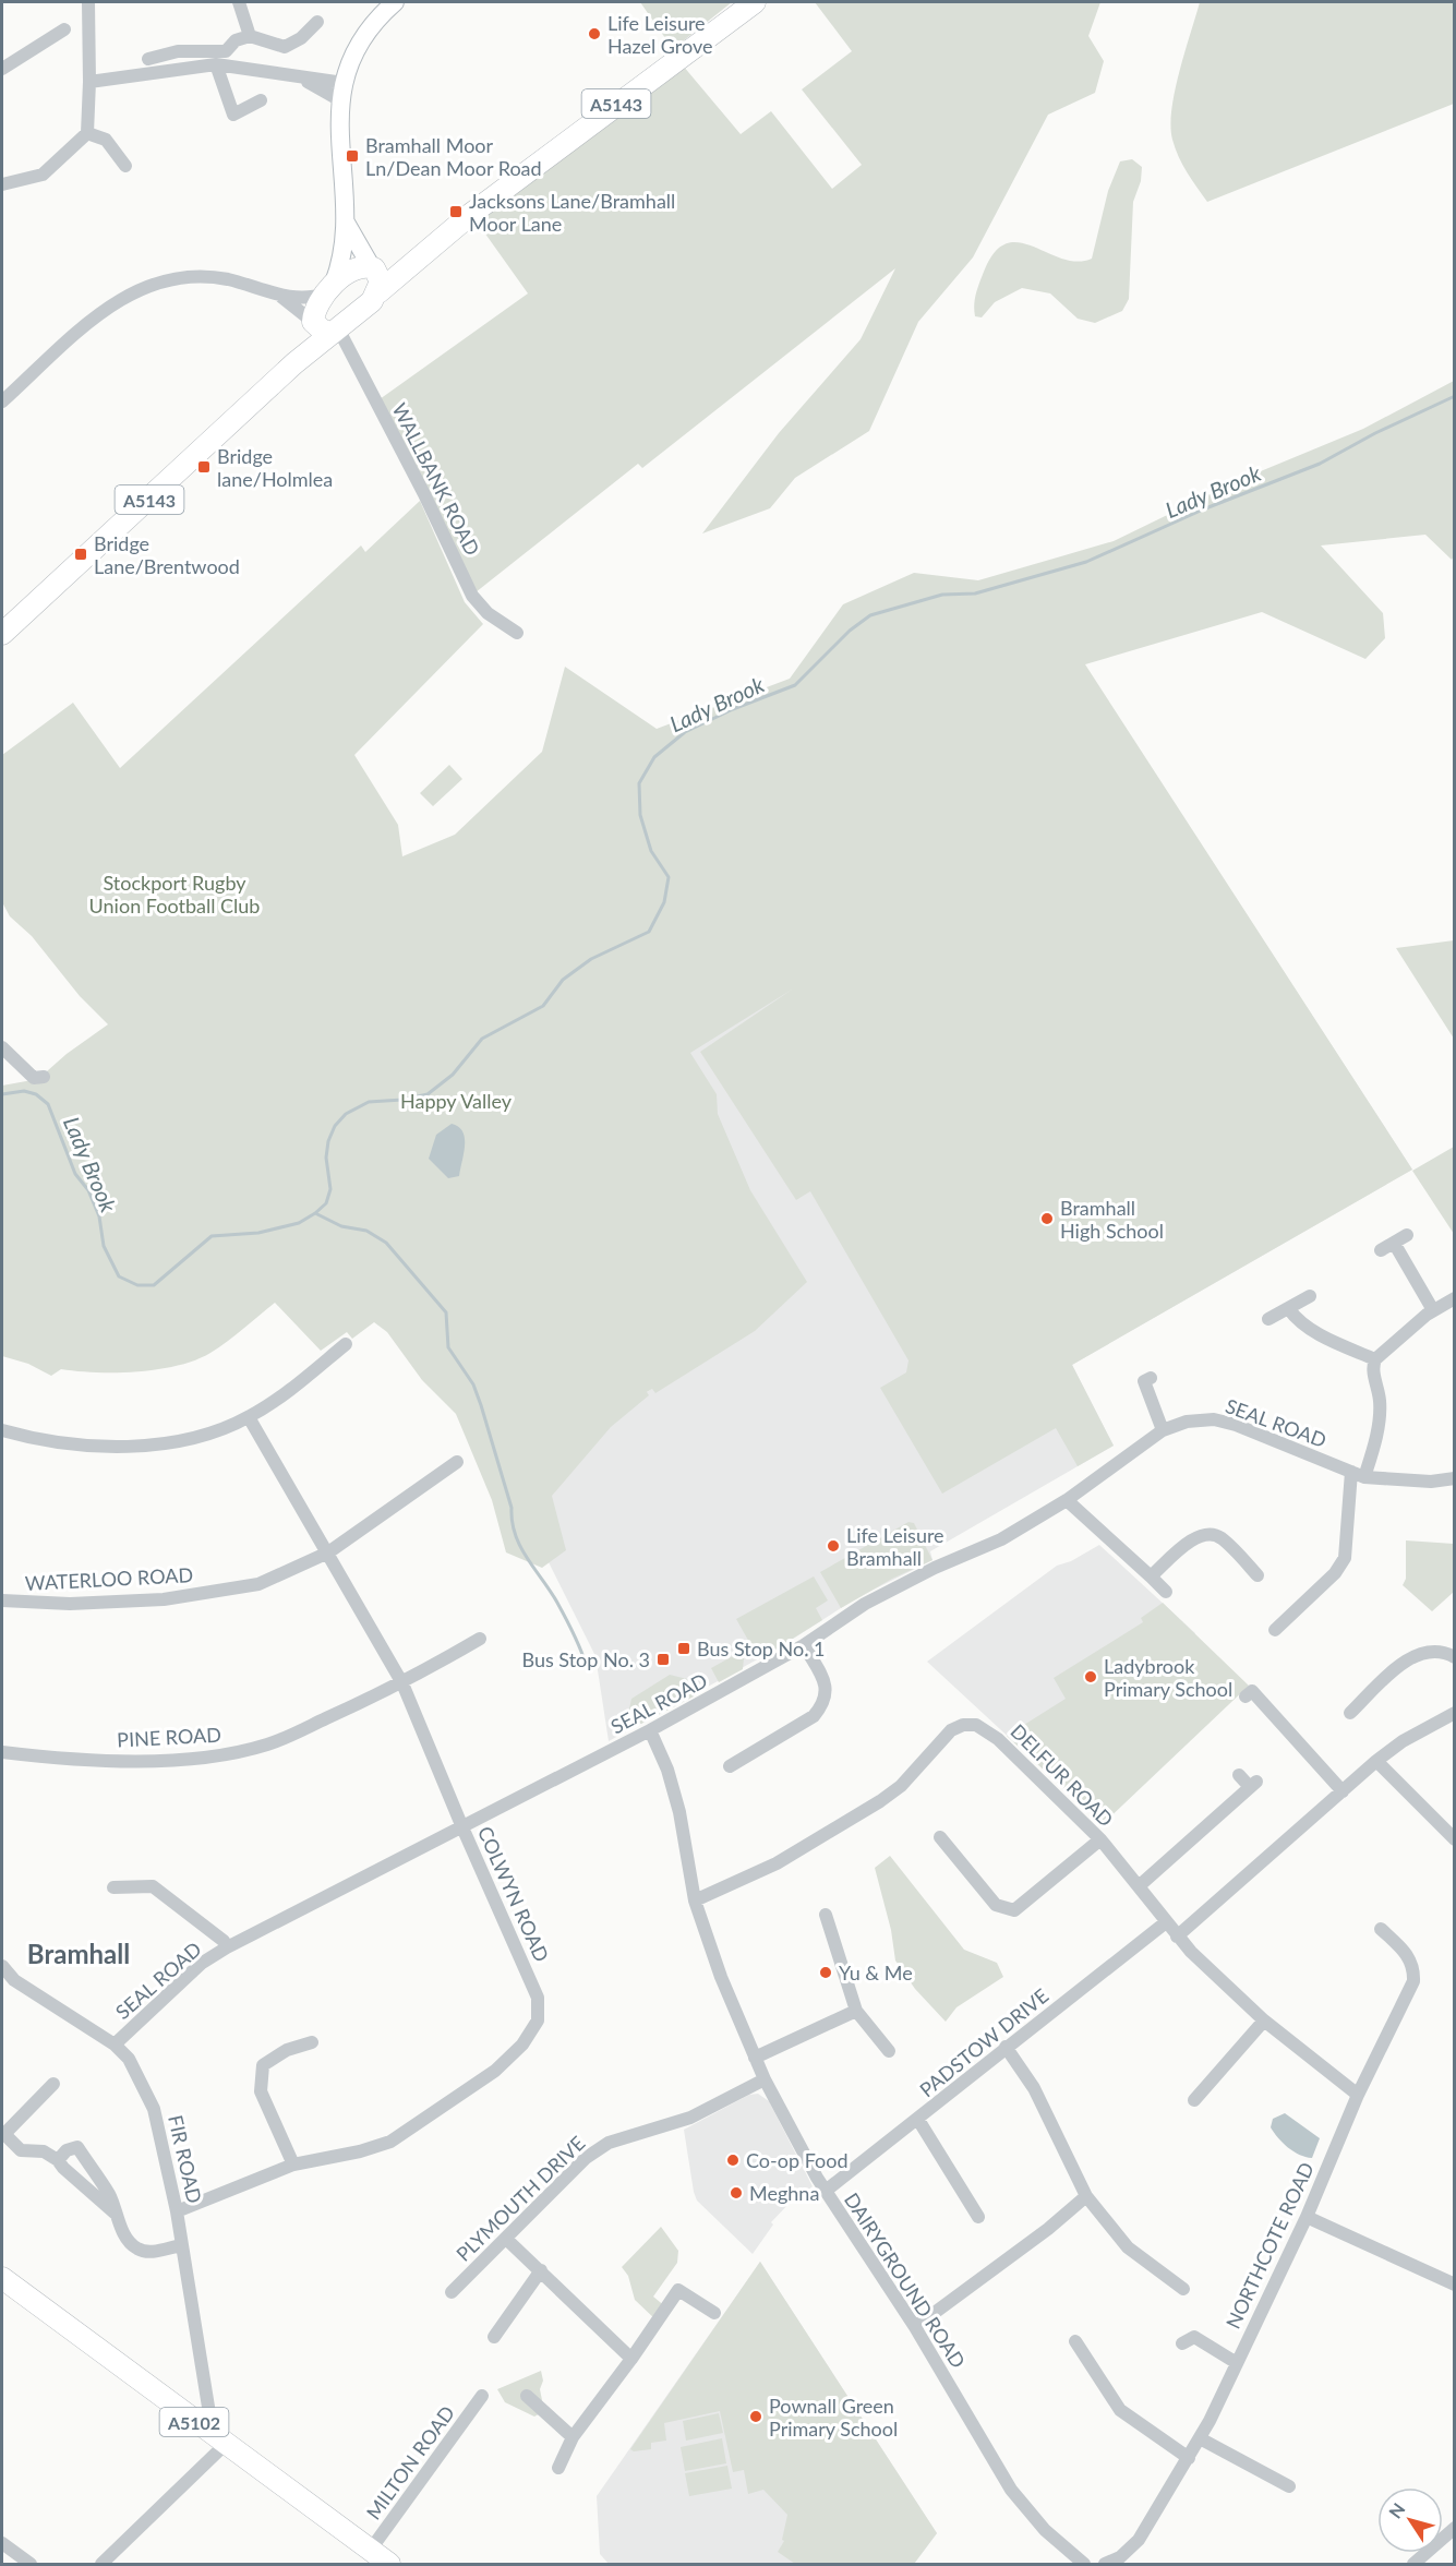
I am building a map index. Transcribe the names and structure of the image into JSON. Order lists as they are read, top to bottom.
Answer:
{
  "streets": {
    "main road": ["A5143", "A5102"],
    "street": [
      "WALLBANK ROAD",
      "SEAL ROAD",
      "WATERLOO ROAD",
      "PINE ROAD",
      "DELFUR ROAD",
      "COLWYN ROAD",
      "PADSTOW DRIVE",
      "FIR ROAD",
      "PLYMOUTH DRIVE",
      "NORTHCOTE ROAD",
      "DAIRYGROUND ROAD",
      "MILTON ROAD"
    ]
  },
  "crossings": [
    ["A5143", "WALLBANK ROAD"],
    ["SEAL ROAD", "COLWYN ROAD"],
    ["SEAL ROAD", "FIR ROAD"],
    ["SEAL ROAD", "DAIRYGROUND ROAD"],
    ["WATERLOO ROAD", "COLWYN ROAD"],
    ["PINE ROAD", "COLWYN ROAD"],
    ["DELFUR ROAD", "PADSTOW DRIVE"],
    ["DELFUR ROAD", "NORTHCOTE ROAD"],
    ["DELFUR ROAD", "DAIRYGROUND ROAD"],
    ["COLWYN ROAD", "FIR ROAD"],
    ["PADSTOW DRIVE", "DAIRYGROUND ROAD"],
    ["FIR ROAD", "A5102"],
    ["PLYMOUTH DRIVE", "DAIRYGROUND ROAD"],
    ["A5102", "MILTON ROAD"]
  ],
  "districts": ["Bramhall"],
  "water": ["Lady Brook"],
  "parks": ["Stockport Rugby Union Football Club", "Happy Valley"],
  "places": {
    "other": [
      "Life Leisure Hazel Grove",
      "Bramhall High School",
      "Life Leisure Bramhall",
      "Ladybrook Primary School",
      "Yu & Me",
      "Co-op Food",
      "Meghna",
      "Pownall Green Primary School"
    ],
    "transit": [
      "Bramhall Moor Ln/Dean Moor Road",
      "Jacksons Lane/Bramhall Moor Lane",
      "Bridge lane/Holmlea",
      "Bridge Lane/Brentwood",
      "Bus Stop No. 1",
      "Bus Stop No. 3"
    ]
  },
  "north": "top left"
}
